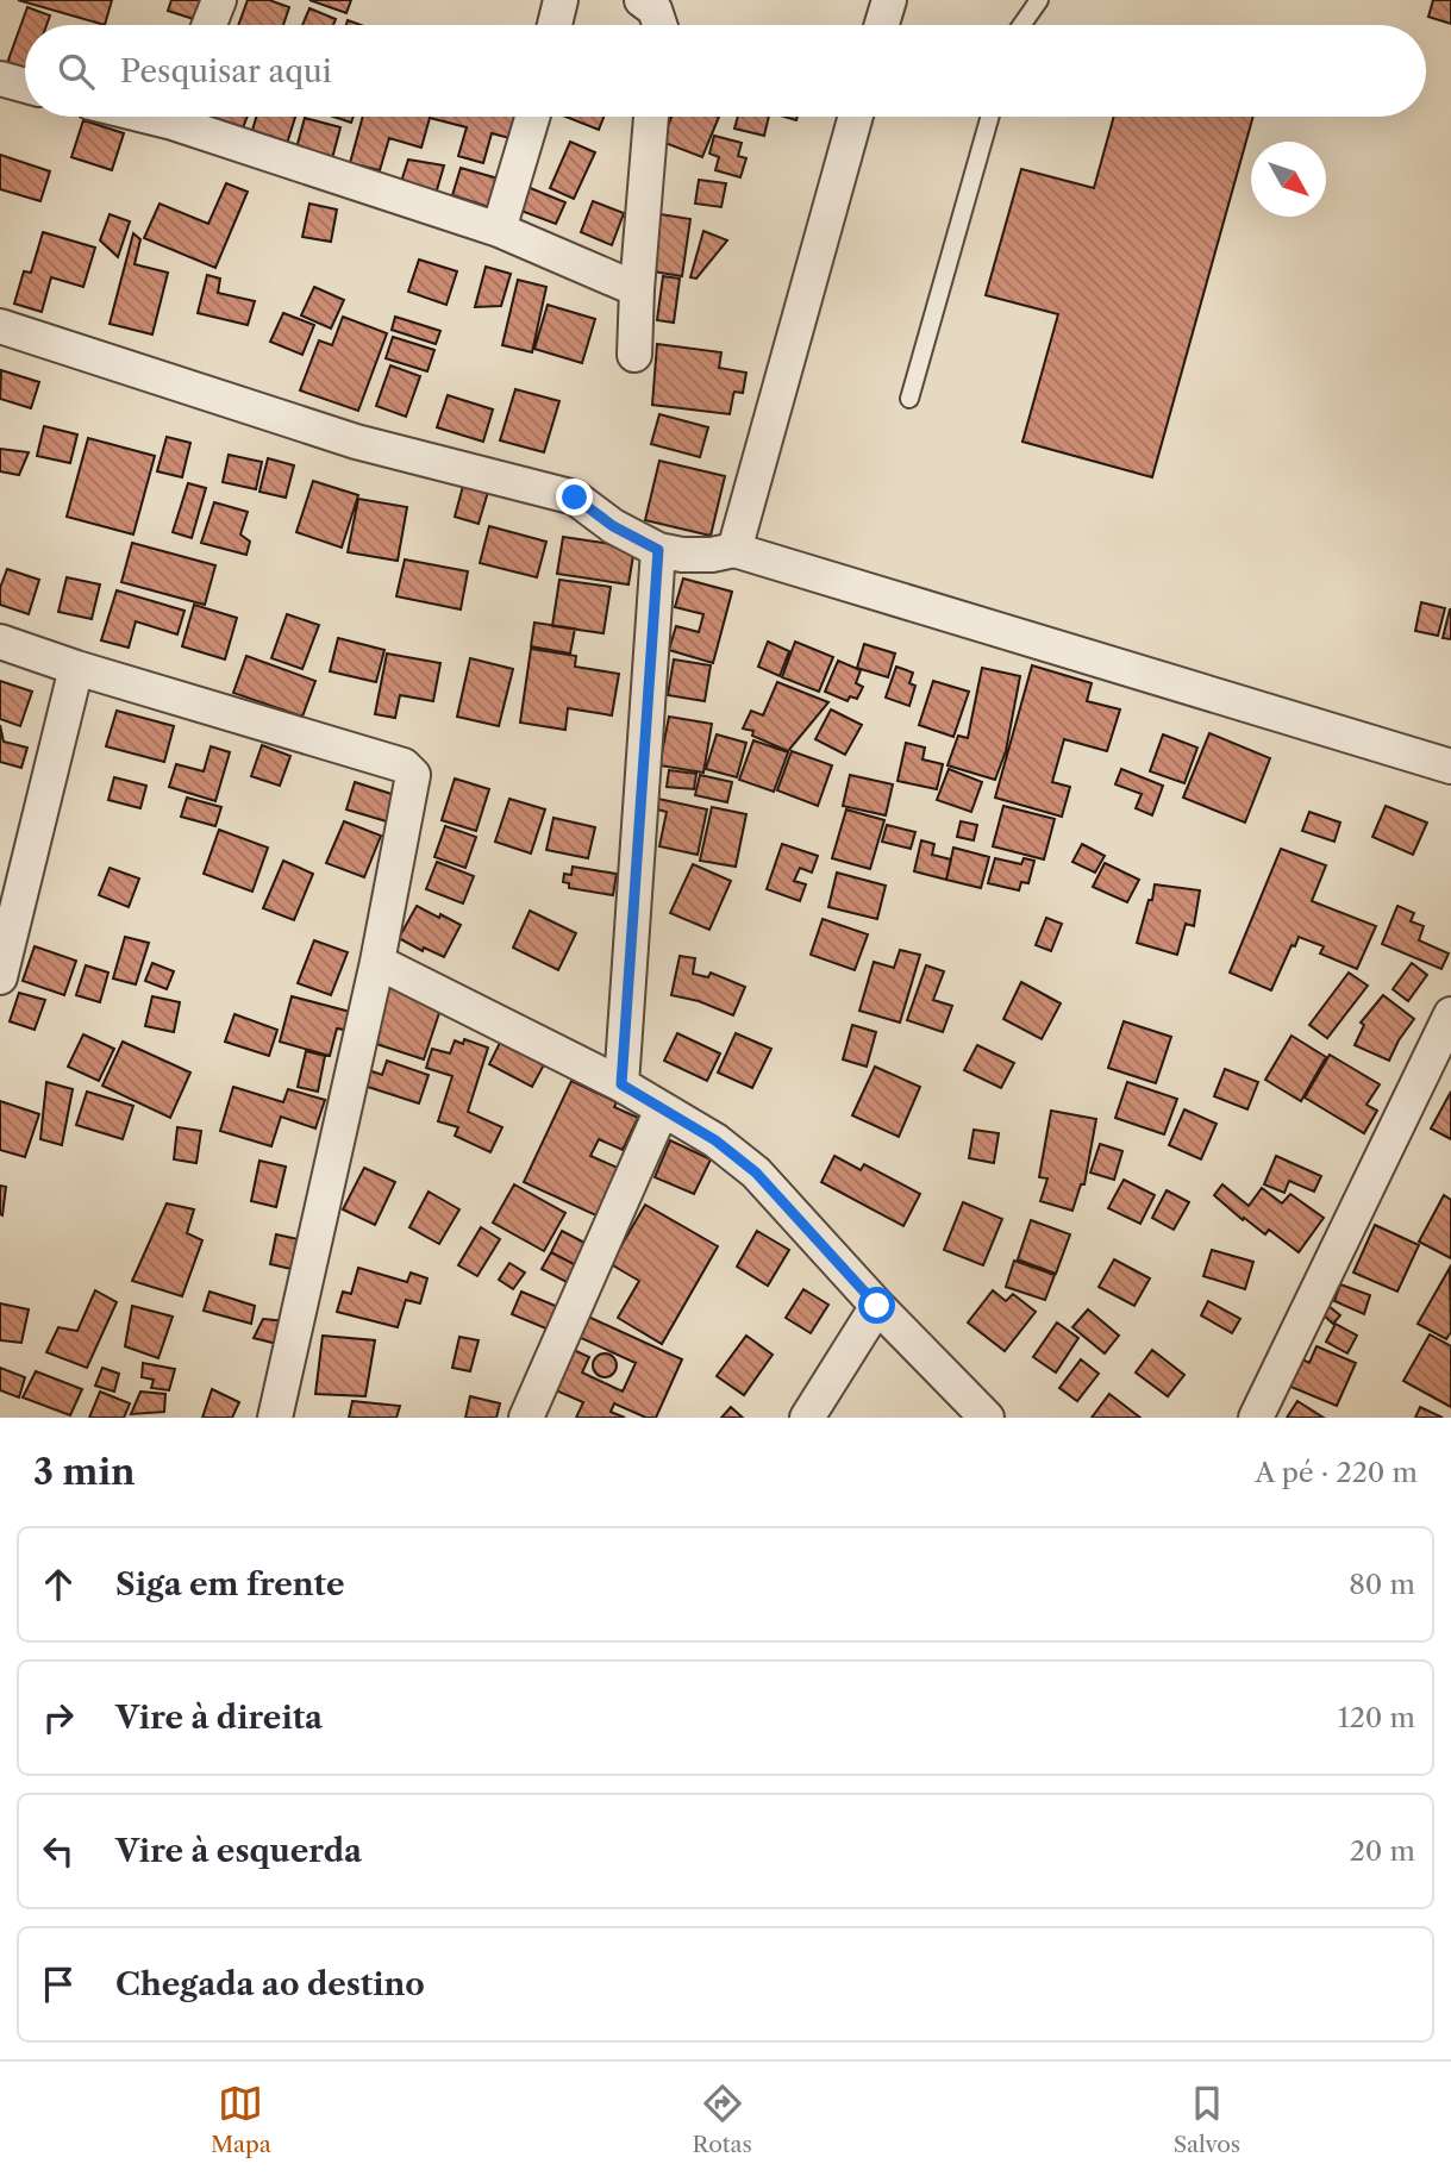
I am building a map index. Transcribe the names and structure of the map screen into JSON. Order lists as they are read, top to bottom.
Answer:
{
  "north": "bottom right",
  "page": {
    "search": "Pesquisar aqui",
    "heading": ["3 min", "A pé · 220 m"],
    "list": [
      ["Siga em frente", "80 m"],
      ["Vire à direita", "120 m"],
      ["Vire à esquerda", "20 m"],
      "Chegada ao destino"
    ],
    "nav": ["Mapa", "Rotas", "Salvos"]
  }
}
